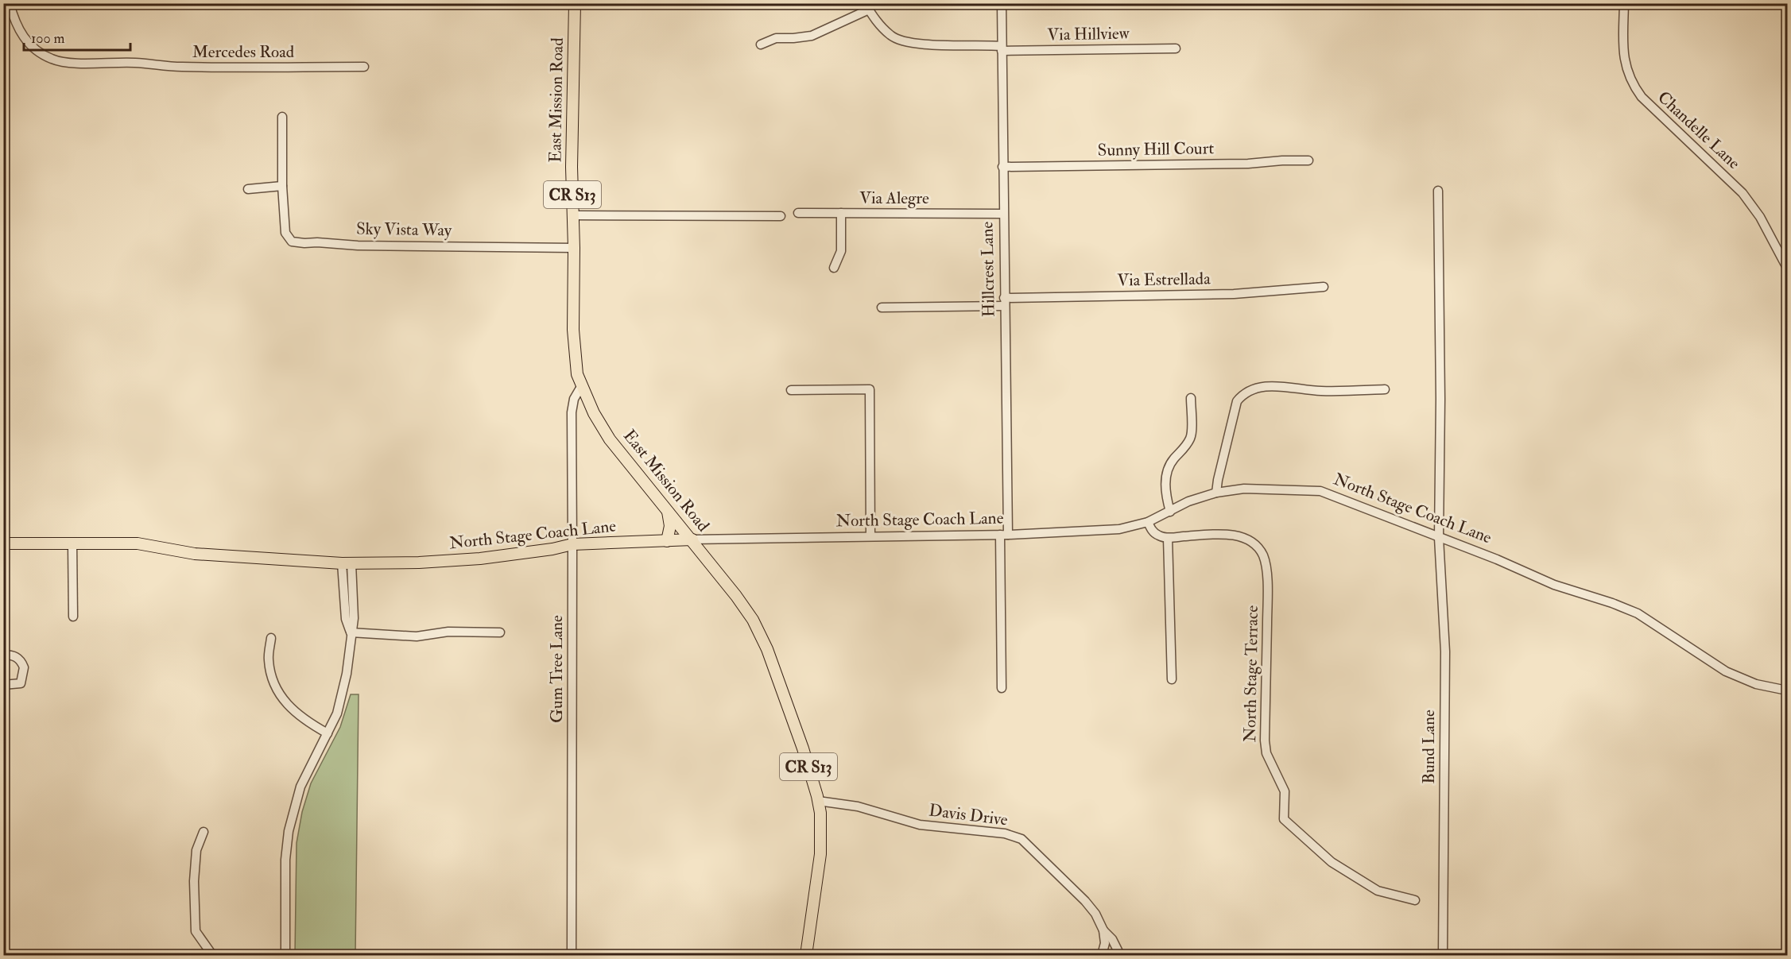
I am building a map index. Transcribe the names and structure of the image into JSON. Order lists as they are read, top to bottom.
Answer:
{
  "streets": {
    "main road": ["East Mission Road", "CR S13", "North Stage Coach Lane"],
    "street": [
      "Via Hillview",
      "Mercedes Road",
      "Chandelle Lane",
      "Sunny Hill Court",
      "Via Alegre",
      "Sky Vista Way",
      "Hillcrest Lane",
      "Via Estrellada",
      "Gum Tree Lane",
      "North Stage Terrace",
      "Bund Lane",
      "Davis Drive"
    ]
  },
  "crossings": [
    ["Via Hillview", "Hillcrest Lane"],
    ["East Mission Road", "Sky Vista Way"],
    ["East Mission Road", "North Stage Coach Lane"],
    ["East Mission Road", "Gum Tree Lane"],
    ["East Mission Road", "Davis Drive"],
    ["Sunny Hill Court", "Hillcrest Lane"],
    ["Via Alegre", "Hillcrest Lane"],
    ["Hillcrest Lane", "Via Estrellada"],
    ["Hillcrest Lane", "North Stage Coach Lane"],
    ["North Stage Coach Lane", "Gum Tree Lane"],
    ["North Stage Coach Lane", "Bund Lane"]
  ],
  "scale_bar": "100 m"
}
